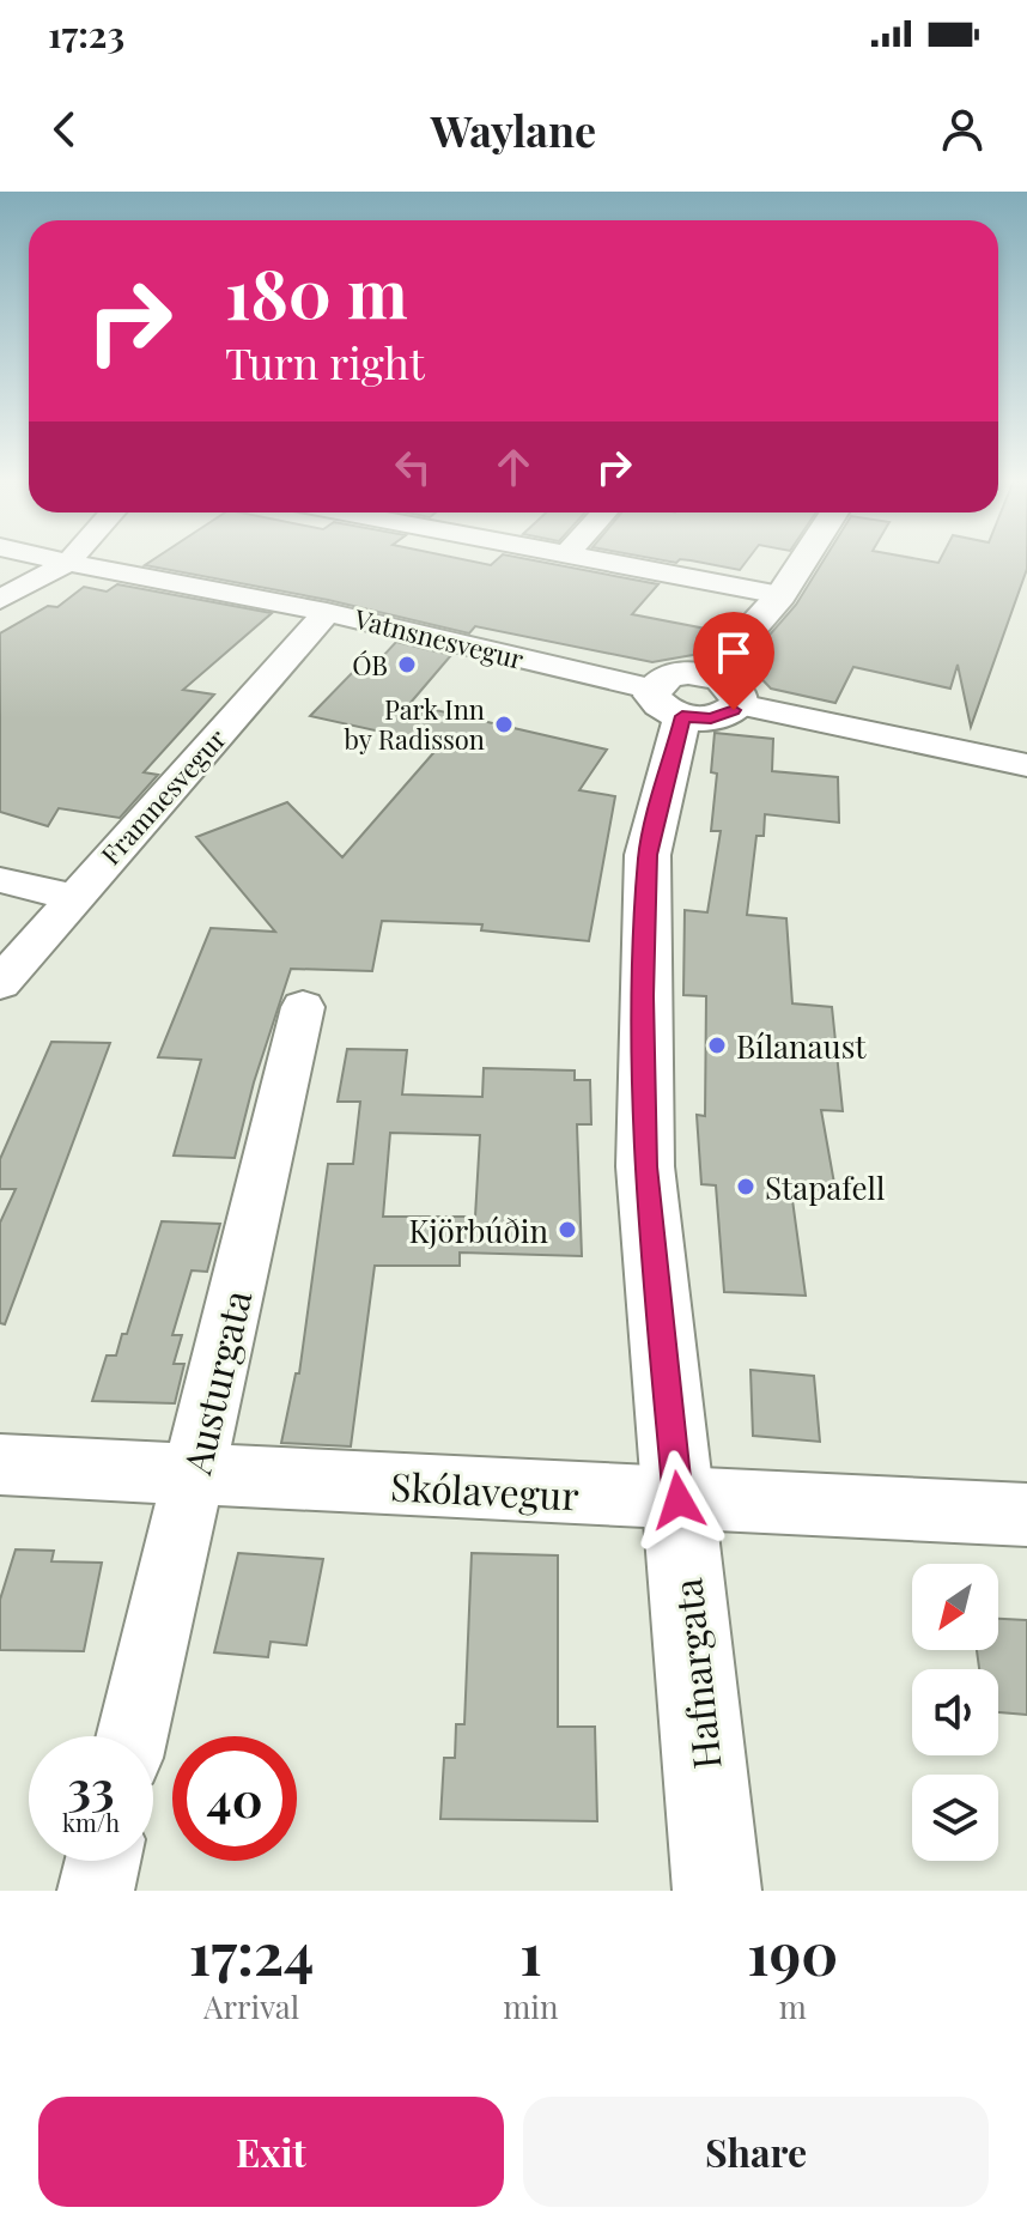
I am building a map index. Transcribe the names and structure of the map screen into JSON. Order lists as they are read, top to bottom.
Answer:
{
  "streets": {
    "street": [
      "Vatnsnesvegur",
      "Framnesvegur",
      "Austurgata",
      "Skólavegur",
      "Hafnargata"
    ]
  },
  "crossings": [
    ["Vatnsnesvegur", "Framnesvegur"],
    ["Vatnsnesvegur", "Hafnargata"],
    ["Austurgata", "Skólavegur"],
    ["Skólavegur", "Hafnargata"]
  ],
  "places": [
    "ÓB",
    "Park Inn by Radisson",
    "Bílanaust",
    "Stapafell",
    "Kjörbúðin"
  ],
  "north": "bottom left",
  "page": {
    "status": "17:23",
    "header": "Waylane",
    "turn": ["180 m", "Turn right"],
    "speed": "33 km/h",
    "limit": "40",
    "eta": [
      "17:24",
      "Arrival",
      "1",
      "min",
      "190",
      "m"
    ],
    "buttons": ["Exit", "Share"]
  }
}
